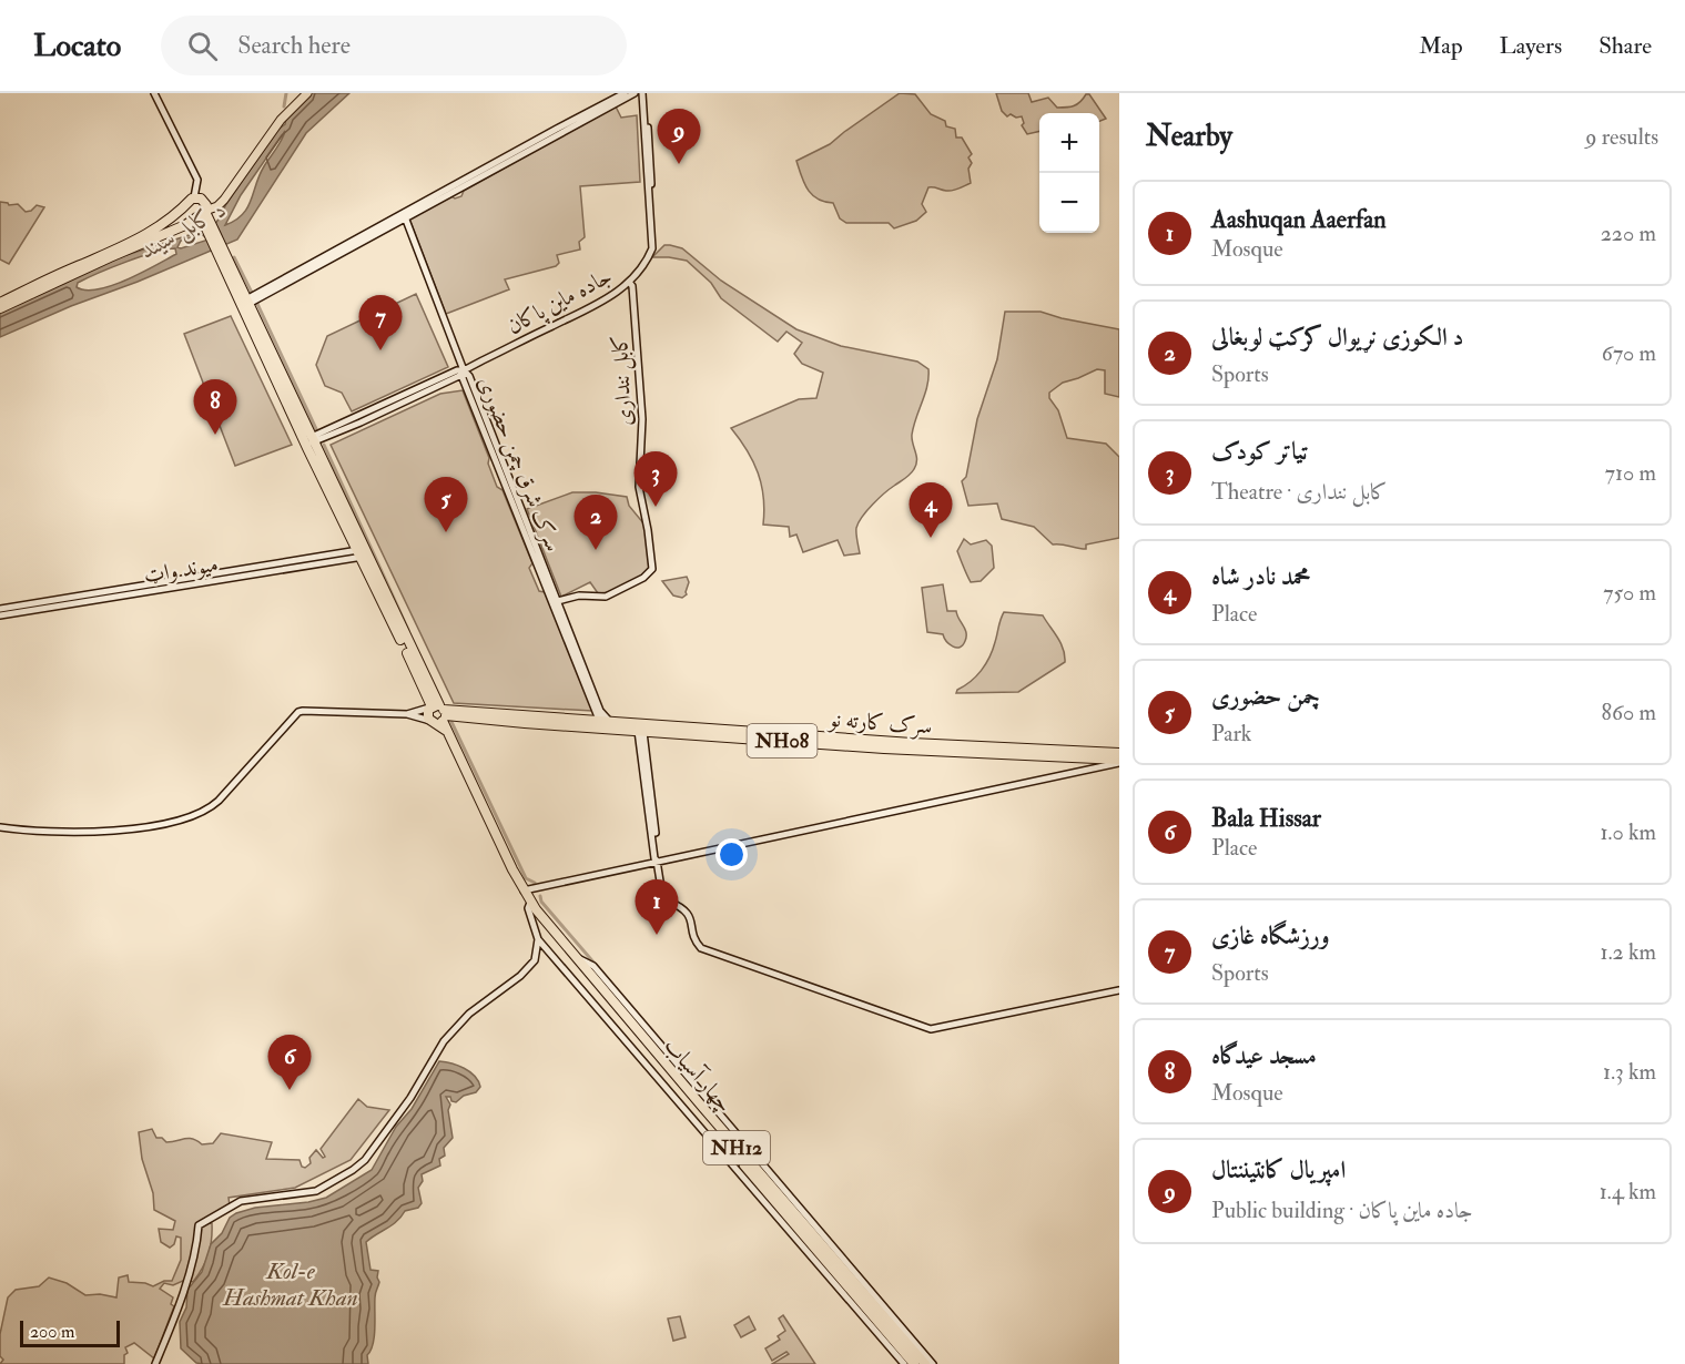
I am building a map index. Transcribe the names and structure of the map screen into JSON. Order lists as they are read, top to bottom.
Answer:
{
  "streets": {
    "highway": [
      "سرک کارته نو",
      "NH08",
      "چهار آسیاب",
      "NH12"
    ],
    "main road": [
      "جاده ماین پاکان",
      "کابل ننداری",
      "سرک شرق چمن حضوری",
      "میوند واټ"
    ]
  },
  "crossings": [
    ["جاده ماین پاکان", "کابل ننداری"],
    ["جاده ماین پاکان", "سرک شرق چمن حضوری"],
    ["کابل ننداری", "سرک شرق چمن حضوری"],
    ["سرک شرق چمن حضوری", "سرک کارته نو"],
    ["سرک کارته نو", "NH12"],
    ["چهار آسیاب", "NH12"]
  ],
  "water": ["د کابل سيند", "Kol-e Hashmat Khan"],
  "scale_bar": "200 m",
  "page": {
    "header": "Locato",
    "search": "Search here",
    "nav": ["Map", "Layers", "Share"],
    "heading": ["Nearby", "9 results"],
    "pins": [
      "9",
      "7",
      "8",
      "3",
      "5",
      "4",
      "2",
      "1",
      "6"
    ],
    "map_buttons": ["+", "−"],
    "list": [
      {
        "mark": "1",
        "name": "Aashuqan Aaerfan",
        "note": "Mosque",
        "value": "220 m"
      },
      {
        "mark": "2",
        "name": "د الکوزی نړیوال کرکټ لوبغالی",
        "note": "Sports",
        "value": "670 m"
      },
      {
        "mark": "3",
        "name": "تیاتر کودک",
        "note": "Theatre · کابل ننداری",
        "value": "710 m"
      },
      {
        "mark": "4",
        "name": "محمد نادر شاه",
        "note": "Place",
        "value": "750 m"
      },
      {
        "mark": "5",
        "name": "چمن حضوری",
        "note": "Park",
        "value": "860 m"
      },
      {
        "mark": "6",
        "name": "Bala Hissar",
        "note": "Place",
        "value": "1.0 km"
      },
      {
        "mark": "7",
        "name": "ورزشگاه غازی",
        "note": "Sports",
        "value": "1.2 km"
      },
      {
        "mark": "8",
        "name": "مسجد عیدگاه",
        "note": "Mosque",
        "value": "1.3 km"
      },
      {
        "mark": "9",
        "name": "امپریال کانتیننتال",
        "note": "Public building · جاده ماین پاکان",
        "value": "1.4 km"
      }
    ],
    "scale": "200 m"
  }
}
